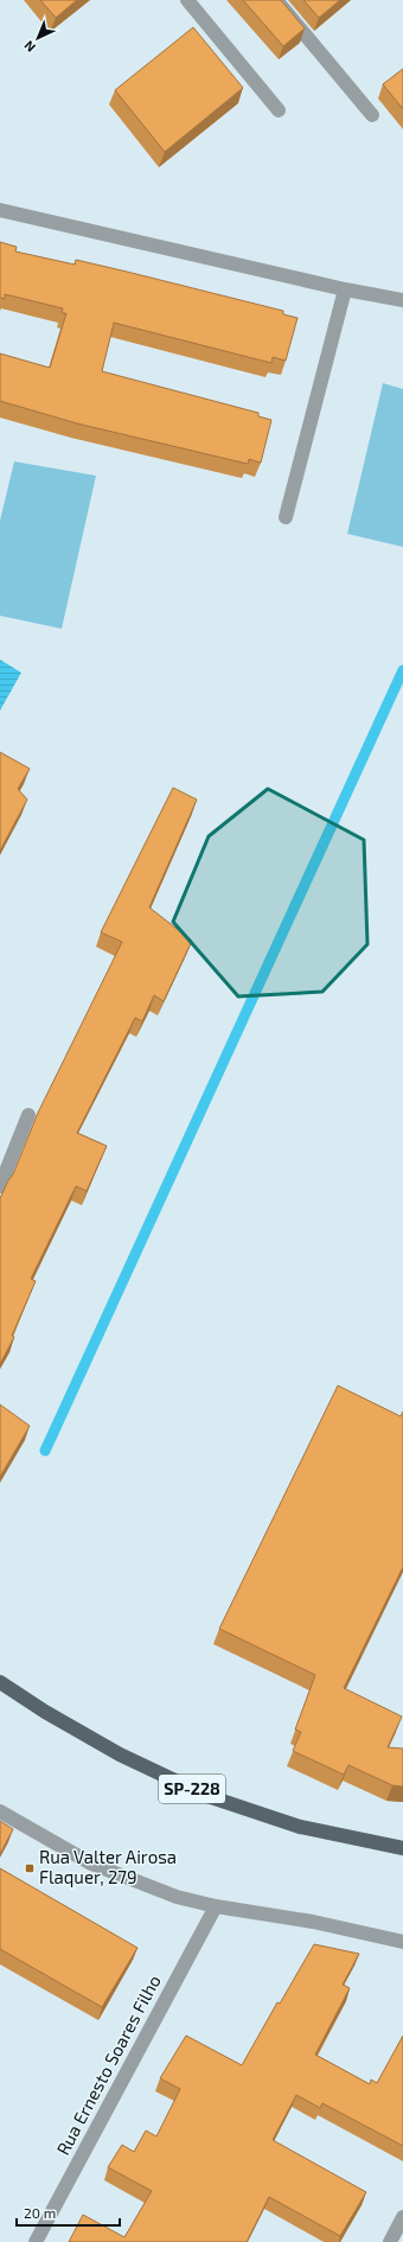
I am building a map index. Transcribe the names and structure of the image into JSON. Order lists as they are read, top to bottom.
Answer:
{
  "streets": {
    "main road": ["SP-228"],
    "street": ["Rua Ernesto Soares Filho"]
  },
  "places": {
    "transit": ["Rua Valter Airosa Flaquer, 279"]
  },
  "scale_bar": "20 m",
  "north": "bottom left"
}
